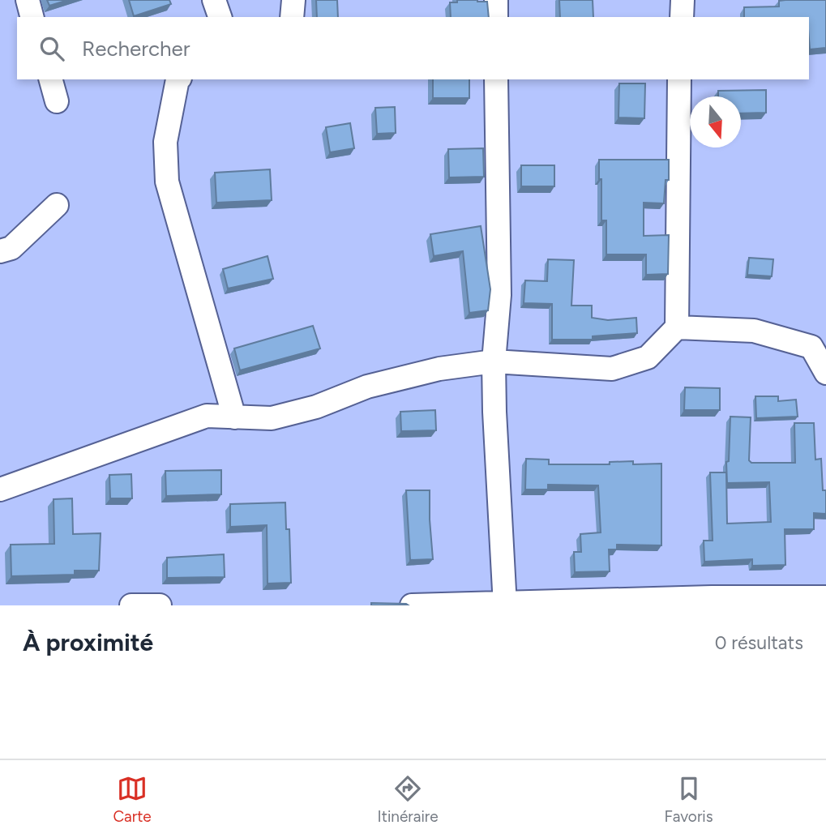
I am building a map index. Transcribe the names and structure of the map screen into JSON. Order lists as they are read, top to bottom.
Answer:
{
  "north": "bottom",
  "page": {
    "search": "Rechercher",
    "heading": ["À proximité", "0 résultats"],
    "nav": ["Carte", "Itinéraire", "Favoris"]
  }
}
